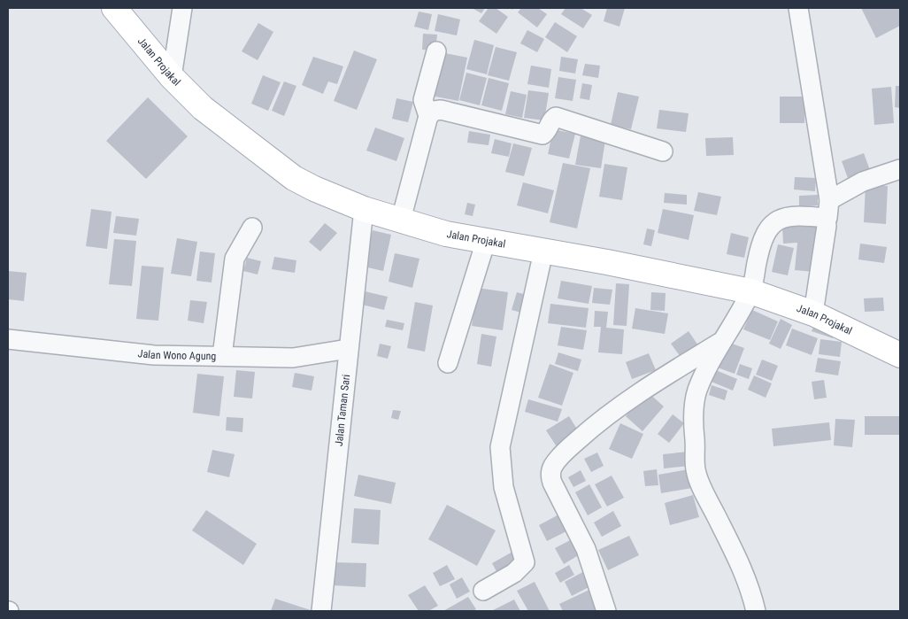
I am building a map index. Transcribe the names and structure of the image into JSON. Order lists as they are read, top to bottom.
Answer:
{
  "streets": {
    "main road": ["Jalan Projakal"],
    "street": ["Jalan Wono Agung", "Jalan Taman Sari"]
  },
  "crossings": [
    ["Jalan Projakal", "Jalan Taman Sari"],
    ["Jalan Wono Agung", "Jalan Taman Sari"]
  ]
}
